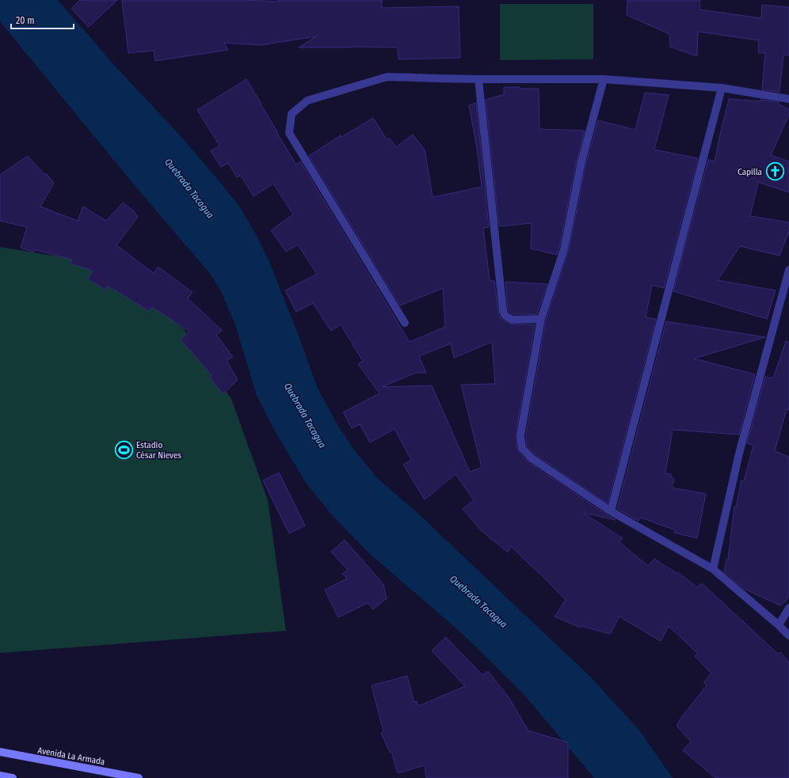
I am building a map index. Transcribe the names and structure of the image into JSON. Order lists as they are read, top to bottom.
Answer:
{
  "streets": {
    "main road": ["Avenida La Armada"]
  },
  "water": ["Quebrada Tacagua"],
  "places": {
    "church": ["Capilla"],
    "sports": ["Estadio César Nieves"]
  },
  "scale_bar": "20 m"
}
